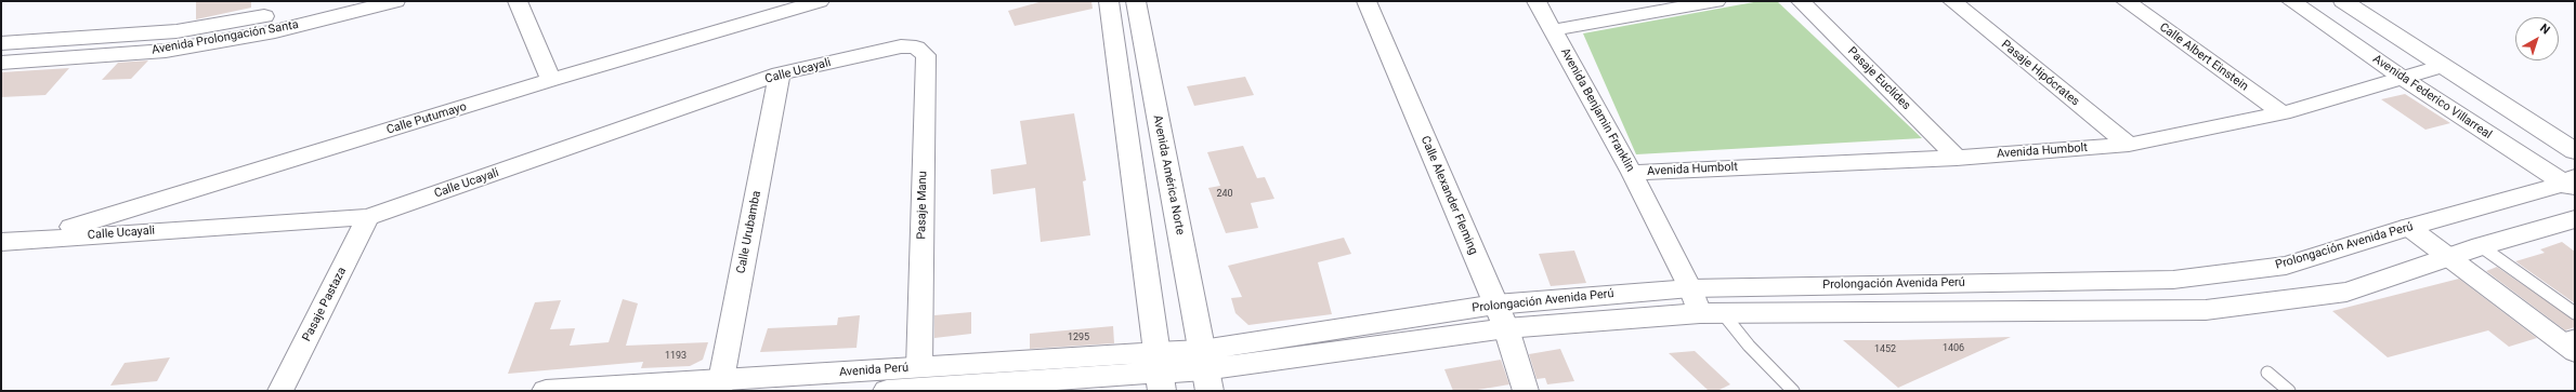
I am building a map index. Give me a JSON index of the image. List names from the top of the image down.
{
  "streets": {
    "street": [
      "Avenida Prolongación Santa",
      "Calle Albert Einstein",
      "Calle Ucayali",
      "Pasaje Hipócrates",
      "Pasaje Euclides",
      "Avenida Federico Villarreal",
      "Avenida Benjamin Franklin",
      "Calle Putumayo",
      "Avenida Humbolt",
      "Avenida América Norte",
      "Calle Alexander Fleming",
      "Pasaje Manu",
      "Calle Urubamba",
      "Prolongación Avenida Perú",
      "Pasaje Pastaza",
      "Avenida Perú"
    ]
  },
  "crossings": [
    ["Calle Albert Einstein", "Avenida Humbolt"],
    ["Calle Ucayali", "Calle Putumayo"],
    ["Calle Ucayali", "Pasaje Manu"],
    ["Calle Ucayali", "Calle Urubamba"],
    ["Calle Ucayali", "Pasaje Pastaza"],
    ["Pasaje Hipócrates", "Avenida Humbolt"],
    ["Pasaje Euclides", "Avenida Humbolt"],
    ["Avenida Federico Villarreal", "Avenida Humbolt"],
    ["Avenida Federico Villarreal", "Prolongación Avenida Perú"],
    ["Avenida Benjamin Franklin", "Avenida Humbolt"],
    ["Avenida Benjamin Franklin", "Prolongación Avenida Perú"],
    ["Avenida América Norte", "Prolongación Avenida Perú"],
    ["Avenida América Norte", "Avenida Perú"],
    ["Calle Alexander Fleming", "Prolongación Avenida Perú"],
    ["Pasaje Manu", "Avenida Perú"],
    ["Calle Urubamba", "Avenida Perú"],
    ["Prolongación Avenida Perú", "Avenida Perú"]
  ],
  "house_numbers": [
    "240",
    "1295",
    "1406",
    "1452",
    "1193"
  ],
  "north": "top right"
}
